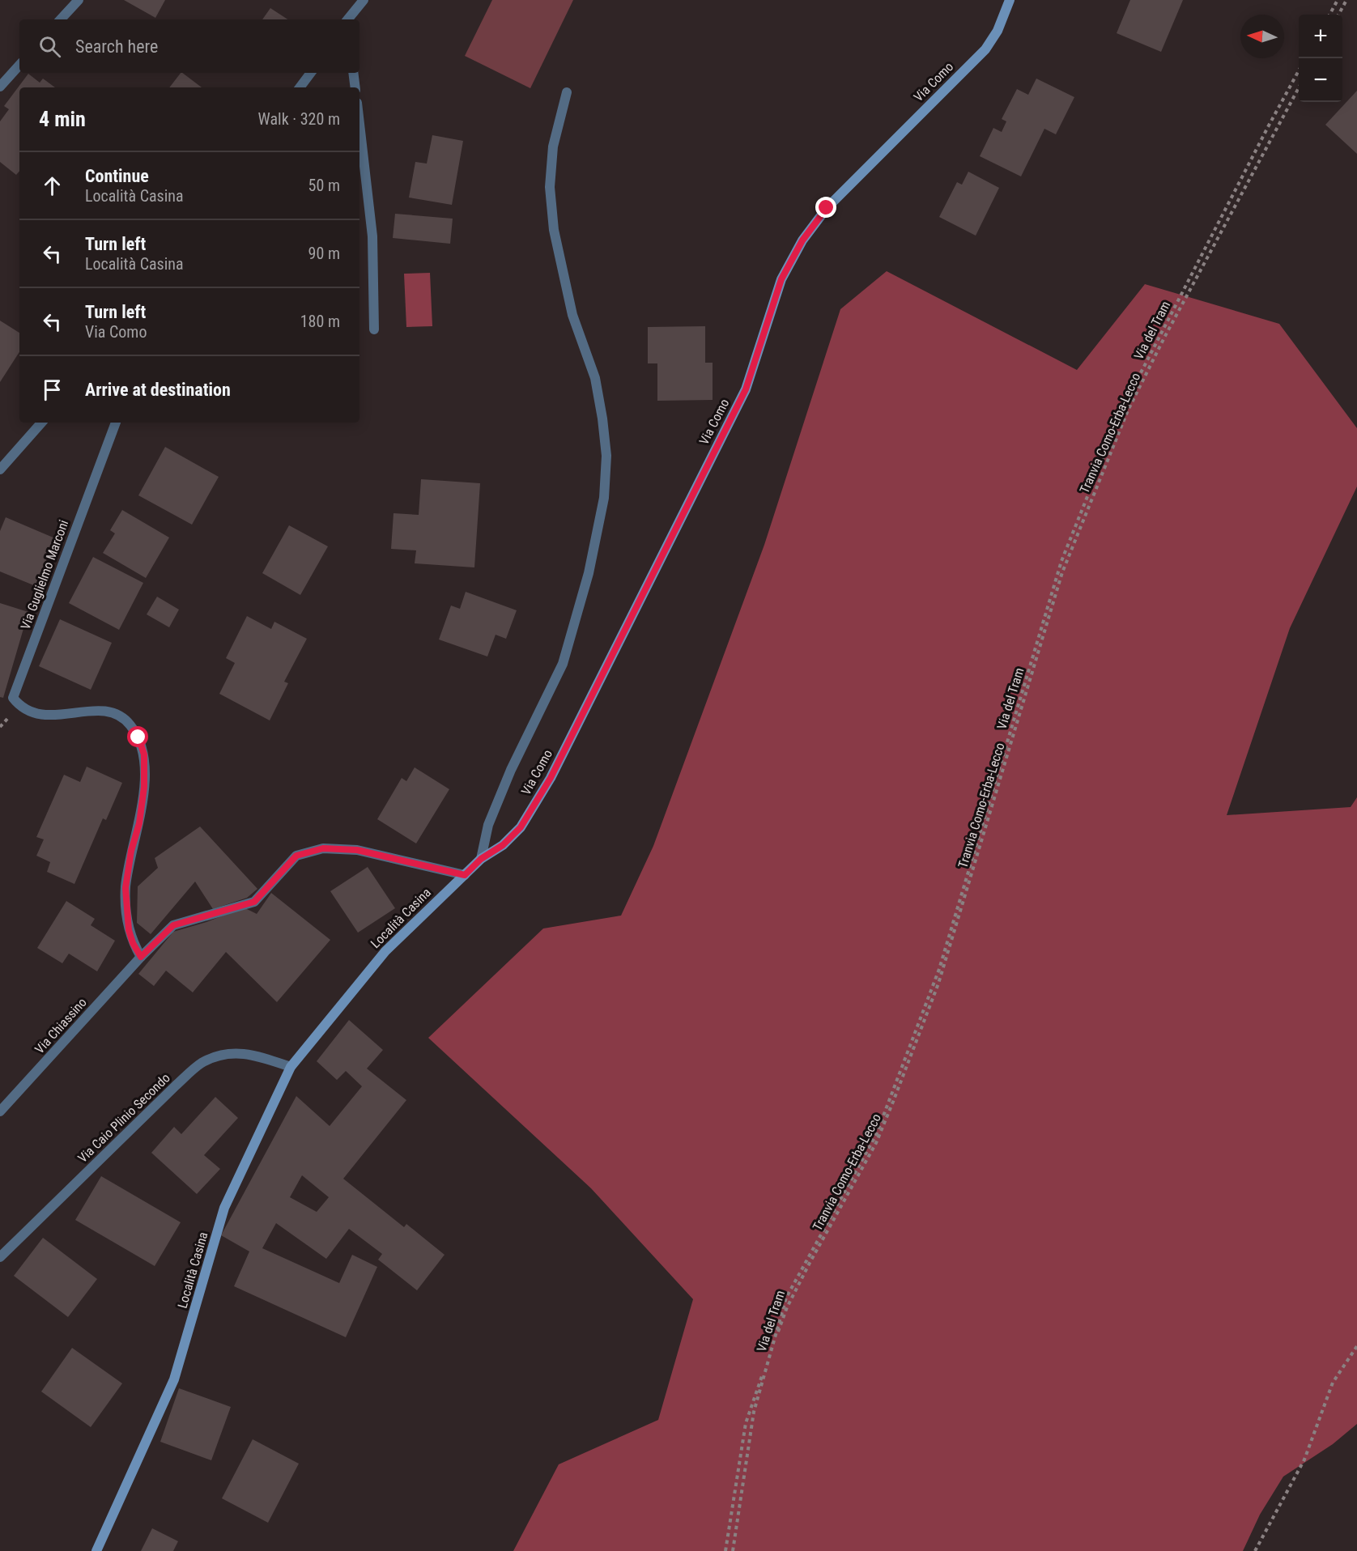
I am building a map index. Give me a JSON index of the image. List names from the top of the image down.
{
  "streets": {
    "street": [
      "Via Como",
      "Via Guglielmo Marconi",
      "Località Casina",
      "Via Chiassino",
      "Via Caio Plinio Secondo"
    ],
    "path": ["Via del Tram", "Tranvia Como-Erba-Lecco"]
  },
  "crossings": [
    ["Via Como", "Località Casina"],
    ["Via Guglielmo Marconi", "Località Casina"],
    ["Via Guglielmo Marconi", "Via Chiassino"],
    ["Località Casina", "Via Chiassino"],
    ["Località Casina", "Via Caio Plinio Secondo"]
  ],
  "north": "left",
  "page": {
    "map_buttons": ["+", "−"],
    "search": "Search here",
    "heading": ["4 min", "Walk · 320 m"],
    "list": [
      ["Continue", "Località Casina", "50 m"],
      ["Turn left", "Località Casina", "90 m"],
      ["Turn left", "Via Como", "180 m"],
      "Arrive at destination"
    ]
  }
}
